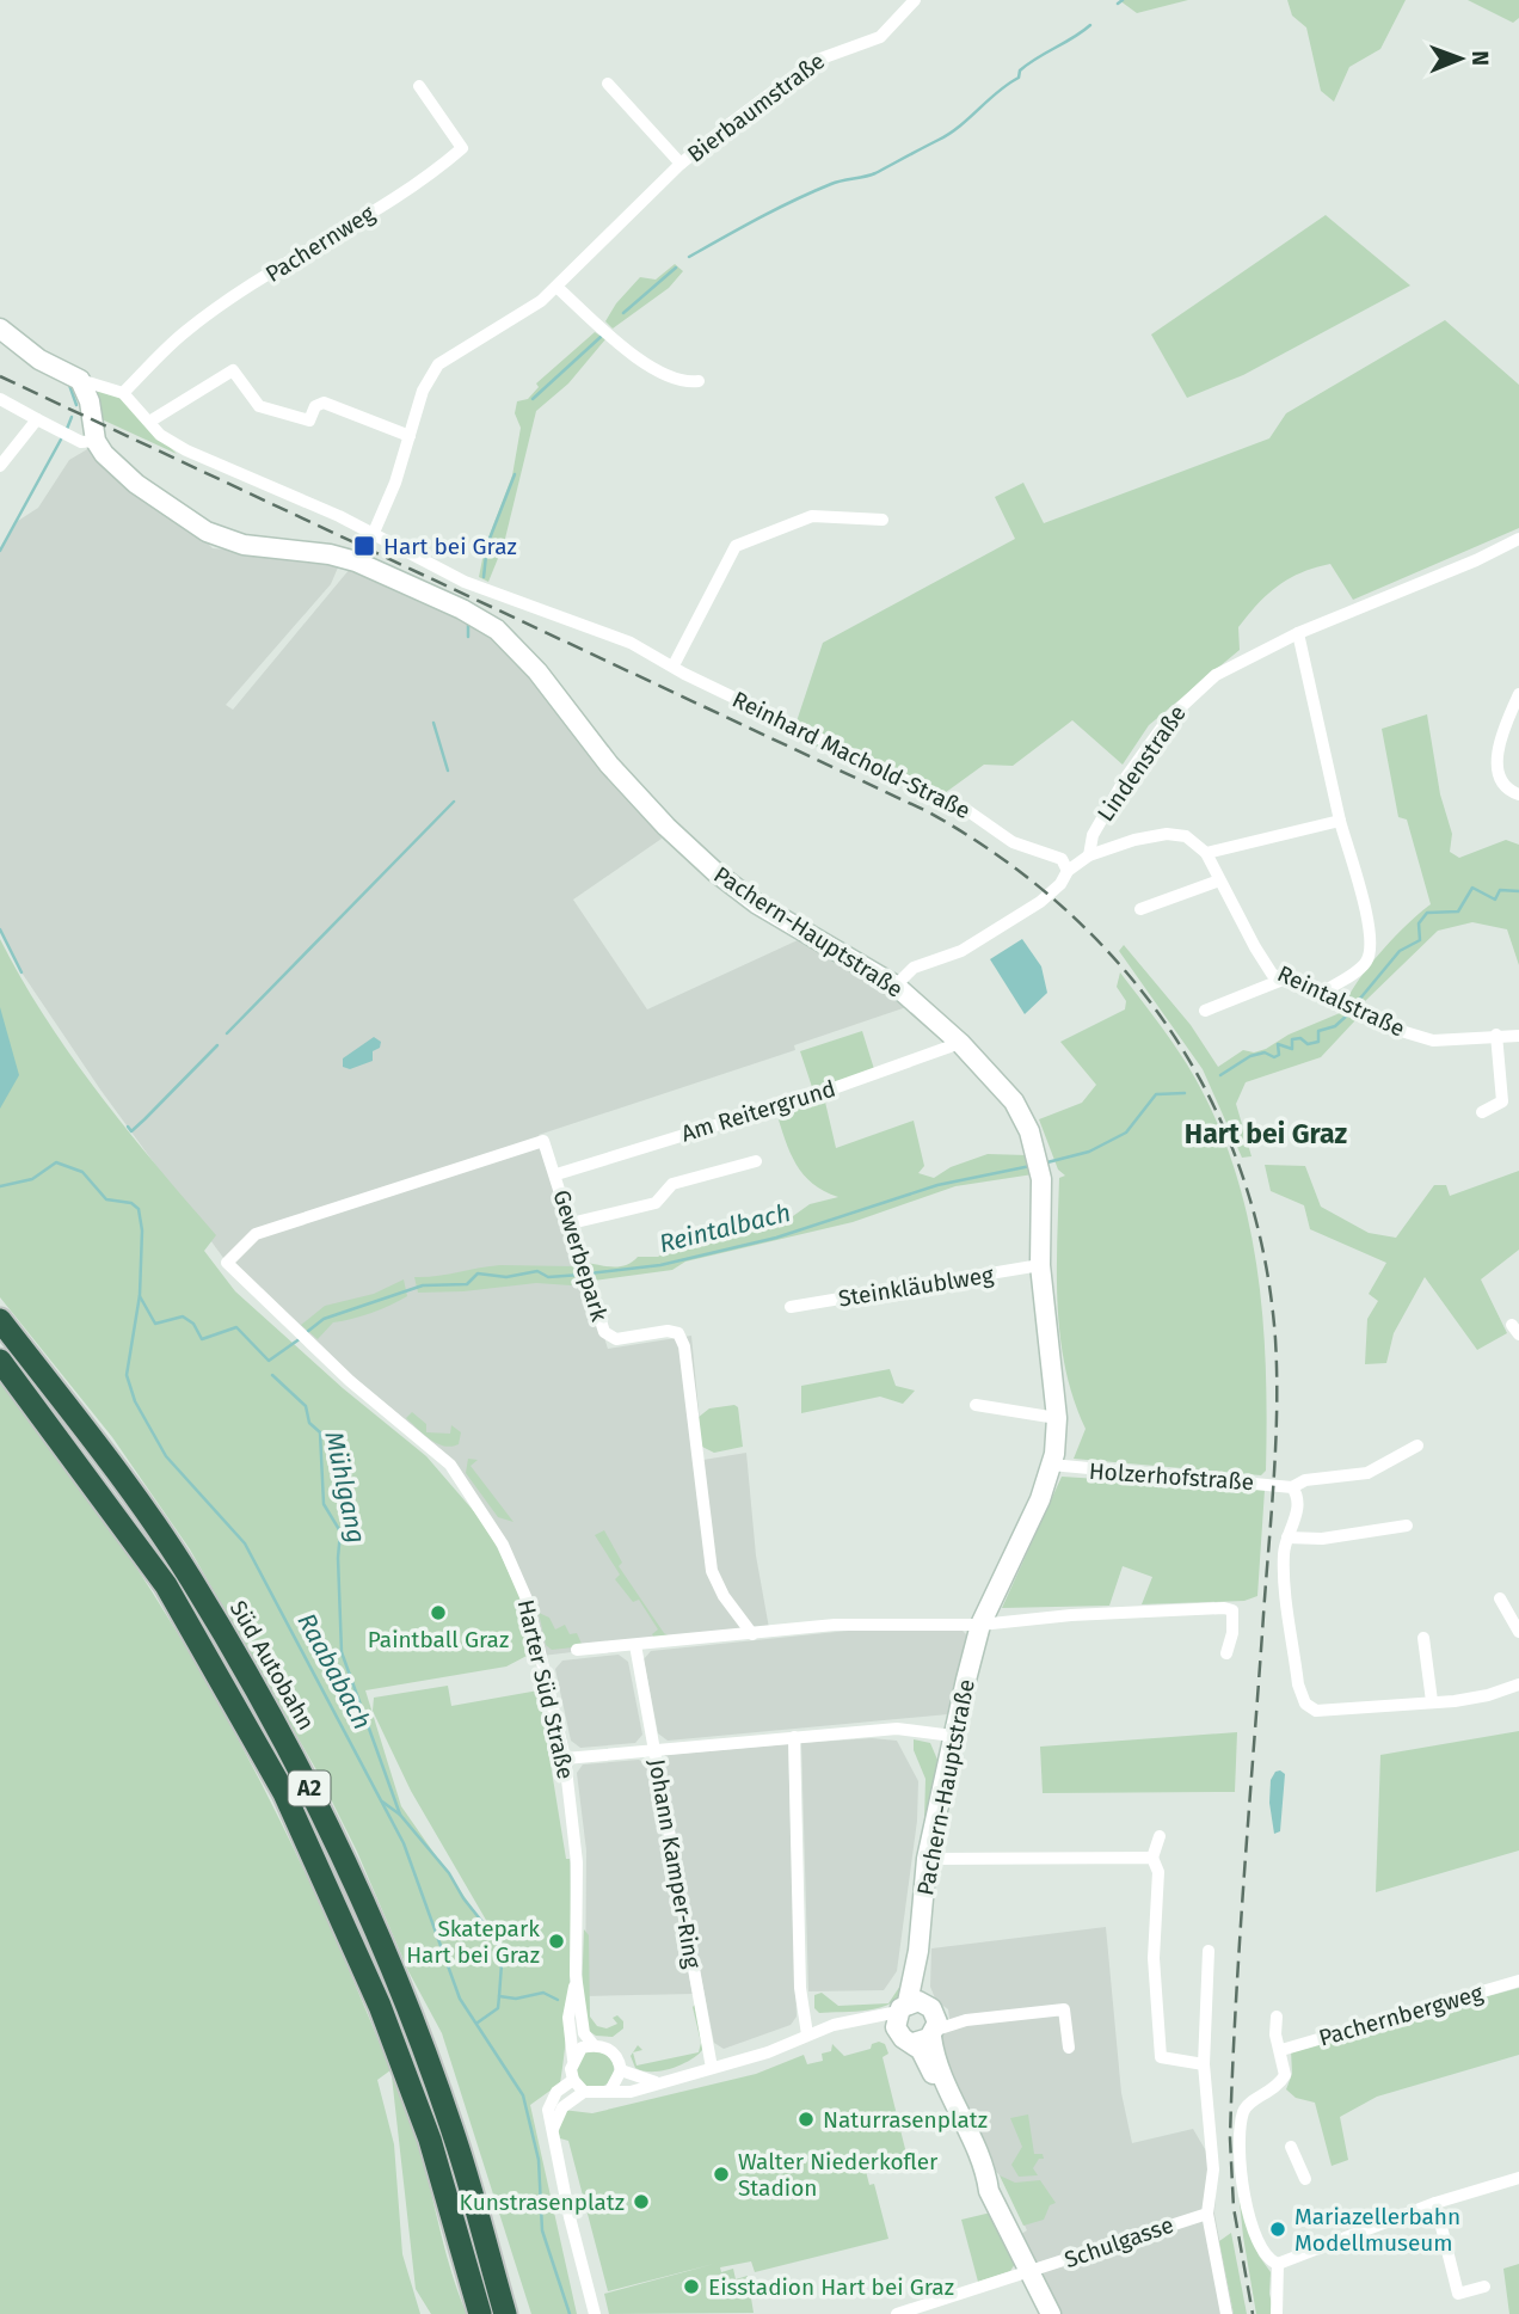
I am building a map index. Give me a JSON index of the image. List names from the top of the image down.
{
  "streets": {
    "highway": ["Süd Autobahn", "A2"],
    "main road": ["Pachern-Hauptstraße"],
    "street": [
      "Bierbaumstraße",
      "Pachernweg",
      "Reinhard Machold-Straße",
      "Lindenstraße",
      "Reintalstraße",
      "Am Reitergrund",
      "Gewerbepark",
      "Steinkläublweg",
      "Holzerhofstraße",
      "Harter Süd Straße",
      "Johann Kamper-Ring",
      "Pachernbergweg",
      "Schulgasse"
    ]
  },
  "crossings": [
    ["Bierbaumstraße", "Reinhard Machold-Straße"],
    ["Pachernweg", "Reinhard Machold-Straße"],
    ["Pachern-Hauptstraße", "Am Reitergrund"],
    ["Pachern-Hauptstraße", "Steinkläublweg"],
    ["Pachern-Hauptstraße", "Holzerhofstraße"],
    ["Pachern-Hauptstraße", "Johann Kamper-Ring"],
    ["Am Reitergrund", "Gewerbepark"],
    ["Gewerbepark", "Harter Süd Straße"]
  ],
  "districts": ["Hart bei Graz"],
  "water": ["Reintalbach", "Mühlgang", "Raababach"],
  "places": {
    "transit": ["Hart bei Graz"],
    "other": [
      "Paintball Graz",
      "Skatepark Hart bei Graz",
      "Naturrasenplatz",
      "Walter Niederkofler Stadion",
      "Kunstrasenplatz",
      "Mariazellerbahn Modellmuseum",
      "Eisstadion Hart bei Graz"
    ]
  },
  "north": "right"
}
